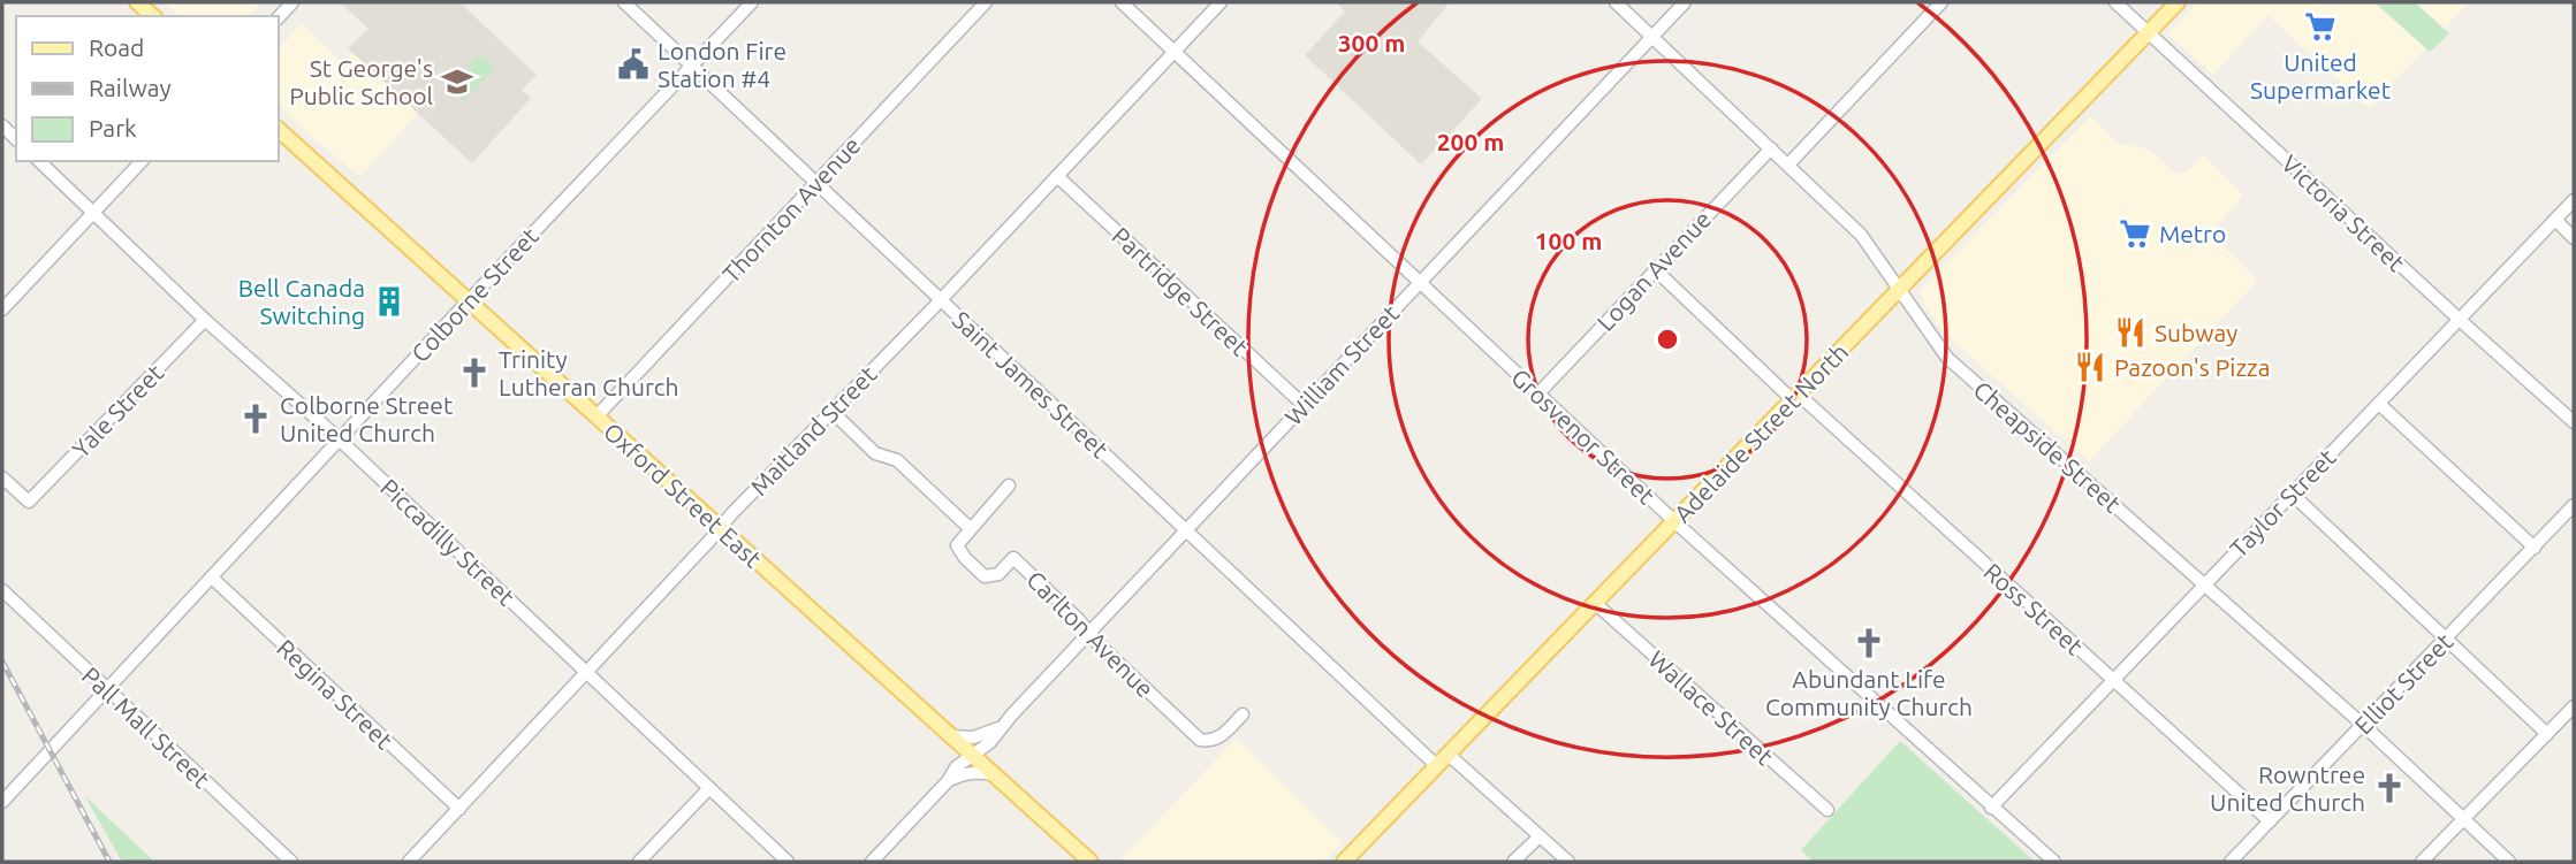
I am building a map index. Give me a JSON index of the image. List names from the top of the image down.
{
  "streets": {
    "main road": ["Adelaide Street North", "Oxford Street East"],
    "street": [
      "Thornton Avenue",
      "Victoria Street",
      "Logan Avenue",
      "Partridge Street",
      "Colborne Street",
      "William Street",
      "Saint James Street",
      "Yale Street",
      "Maitland Street",
      "Grosvenor Street",
      "Cheapside Street",
      "Taylor Street",
      "Piccadilly Street",
      "Ross Street",
      "Carlton Avenue",
      "Elliot Street",
      "Regina Street",
      "Wallace Street",
      "Pall Mall Street"
    ]
  },
  "crossings": [
    ["Thornton Avenue", "Saint James Street"],
    ["Thornton Avenue", "Oxford Street East"],
    ["Victoria Street", "Adelaide Street North"],
    ["Victoria Street", "Taylor Street"],
    ["Logan Avenue", "Grosvenor Street"],
    ["Logan Avenue", "Cheapside Street"],
    ["Logan Avenue", "Ross Street"],
    ["Partridge Street", "William Street"],
    ["Partridge Street", "Maitland Street"],
    ["Colborne Street", "Saint James Street"],
    ["Colborne Street", "Oxford Street East"],
    ["Colborne Street", "Piccadilly Street"],
    ["Colborne Street", "Regina Street"],
    ["Colborne Street", "Pall Mall Street"],
    ["William Street", "Saint James Street"],
    ["William Street", "Grosvenor Street"],
    ["William Street", "Cheapside Street"],
    ["William Street", "Oxford Street East"],
    ["William Street", "Carlton Avenue"],
    ["Saint James Street", "Maitland Street"],
    ["Saint James Street", "Adelaide Street North"],
    ["Yale Street", "Piccadilly Street"],
    ["Maitland Street", "Grosvenor Street"],
    ["Maitland Street", "Oxford Street East"],
    ["Maitland Street", "Piccadilly Street"],
    ["Maitland Street", "Regina Street"],
    ["Adelaide Street North", "Grosvenor Street"],
    ["Adelaide Street North", "Cheapside Street"],
    ["Adelaide Street North", "Ross Street"],
    ["Adelaide Street North", "Wallace Street"],
    ["Grosvenor Street", "Taylor Street"],
    ["Cheapside Street", "Taylor Street"],
    ["Cheapside Street", "Elliot Street"],
    ["Taylor Street", "Ross Street"],
    ["Ross Street", "Elliot Street"]
  ],
  "places": {
    "supermarket": ["United Supermarket", "Metro"],
    "public building": ["London Fire Station #4"],
    "school or university": ["St George's Public School"],
    "building": ["Bell Canada Switching"],
    "restaurant": ["Subway", "Pazoon's Pizza"],
    "church": [
      "Trinity Lutheran Church",
      "Colborne Street United Church",
      "Abundant Life Community Church",
      "Rowntree United Church"
    ]
  },
  "legend": ["Road", "Railway", "Park"],
  "rings": ["300 m", "200 m", "100 m"]
}
